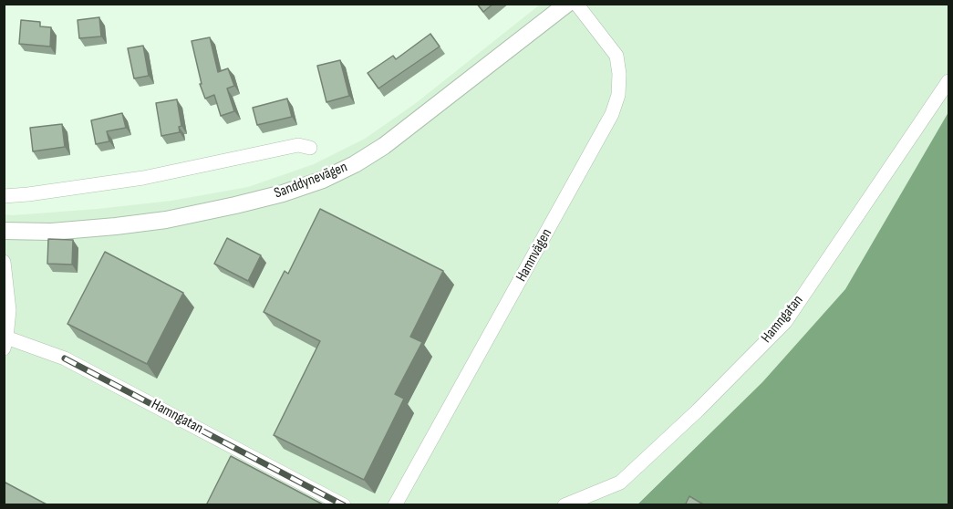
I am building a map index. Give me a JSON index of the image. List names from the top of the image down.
{
  "streets": {
    "street": ["Sanddynevägen", "Hamnvägen", "Hamngatan"]
  }
}
